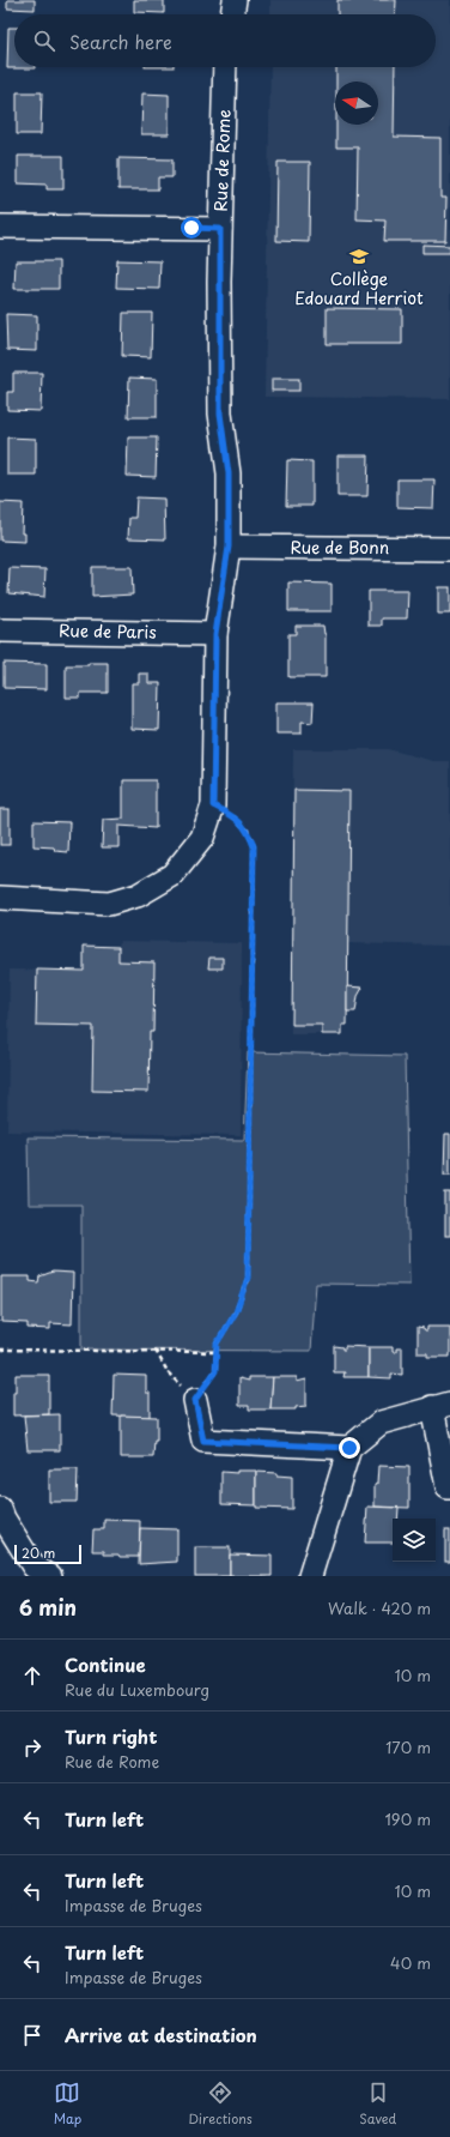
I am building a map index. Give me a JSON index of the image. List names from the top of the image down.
{
  "streets": {
    "street": ["Rue de Rome", "Rue de Bonn", "Rue de Paris"]
  },
  "crossings": [
    ["Rue de Rome", "Rue de Bonn"],
    ["Rue de Rome", "Rue de Paris"]
  ],
  "places": {
    "school or university": ["Collège Edouard Herriot"]
  },
  "scale_bar": "20 m",
  "north": "left",
  "page": {
    "search": "Search here",
    "scale": "20 m",
    "heading": ["6 min", "Walk · 420 m"],
    "list": [
      ["Continue", "Rue du Luxembourg", "10 m"],
      ["Turn right", "Rue de Rome", "170 m"],
      ["Turn left", "190 m"],
      ["Turn left", "Impasse de Bruges", "10 m"],
      ["Turn left", "Impasse de Bruges", "40 m"],
      "Arrive at destination"
    ],
    "nav": ["Map", "Directions", "Saved"]
  }
}
